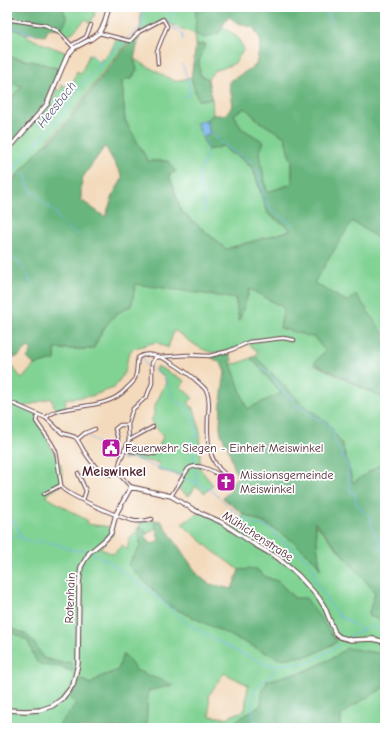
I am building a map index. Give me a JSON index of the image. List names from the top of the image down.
{
  "streets": {
    "street": ["Mühlchenstraße", "Rotenhain"]
  },
  "crossings": [
    ["Mühlchenstraße", "Rotenhain"]
  ],
  "districts": ["Meiswinkel"],
  "water": ["Heesbach"],
  "places": {
    "public building": ["Feuerwehr Siegen - Einheit Meiswinkel"],
    "church": ["Missionsgemeinde Meiswinkel"]
  }
}
